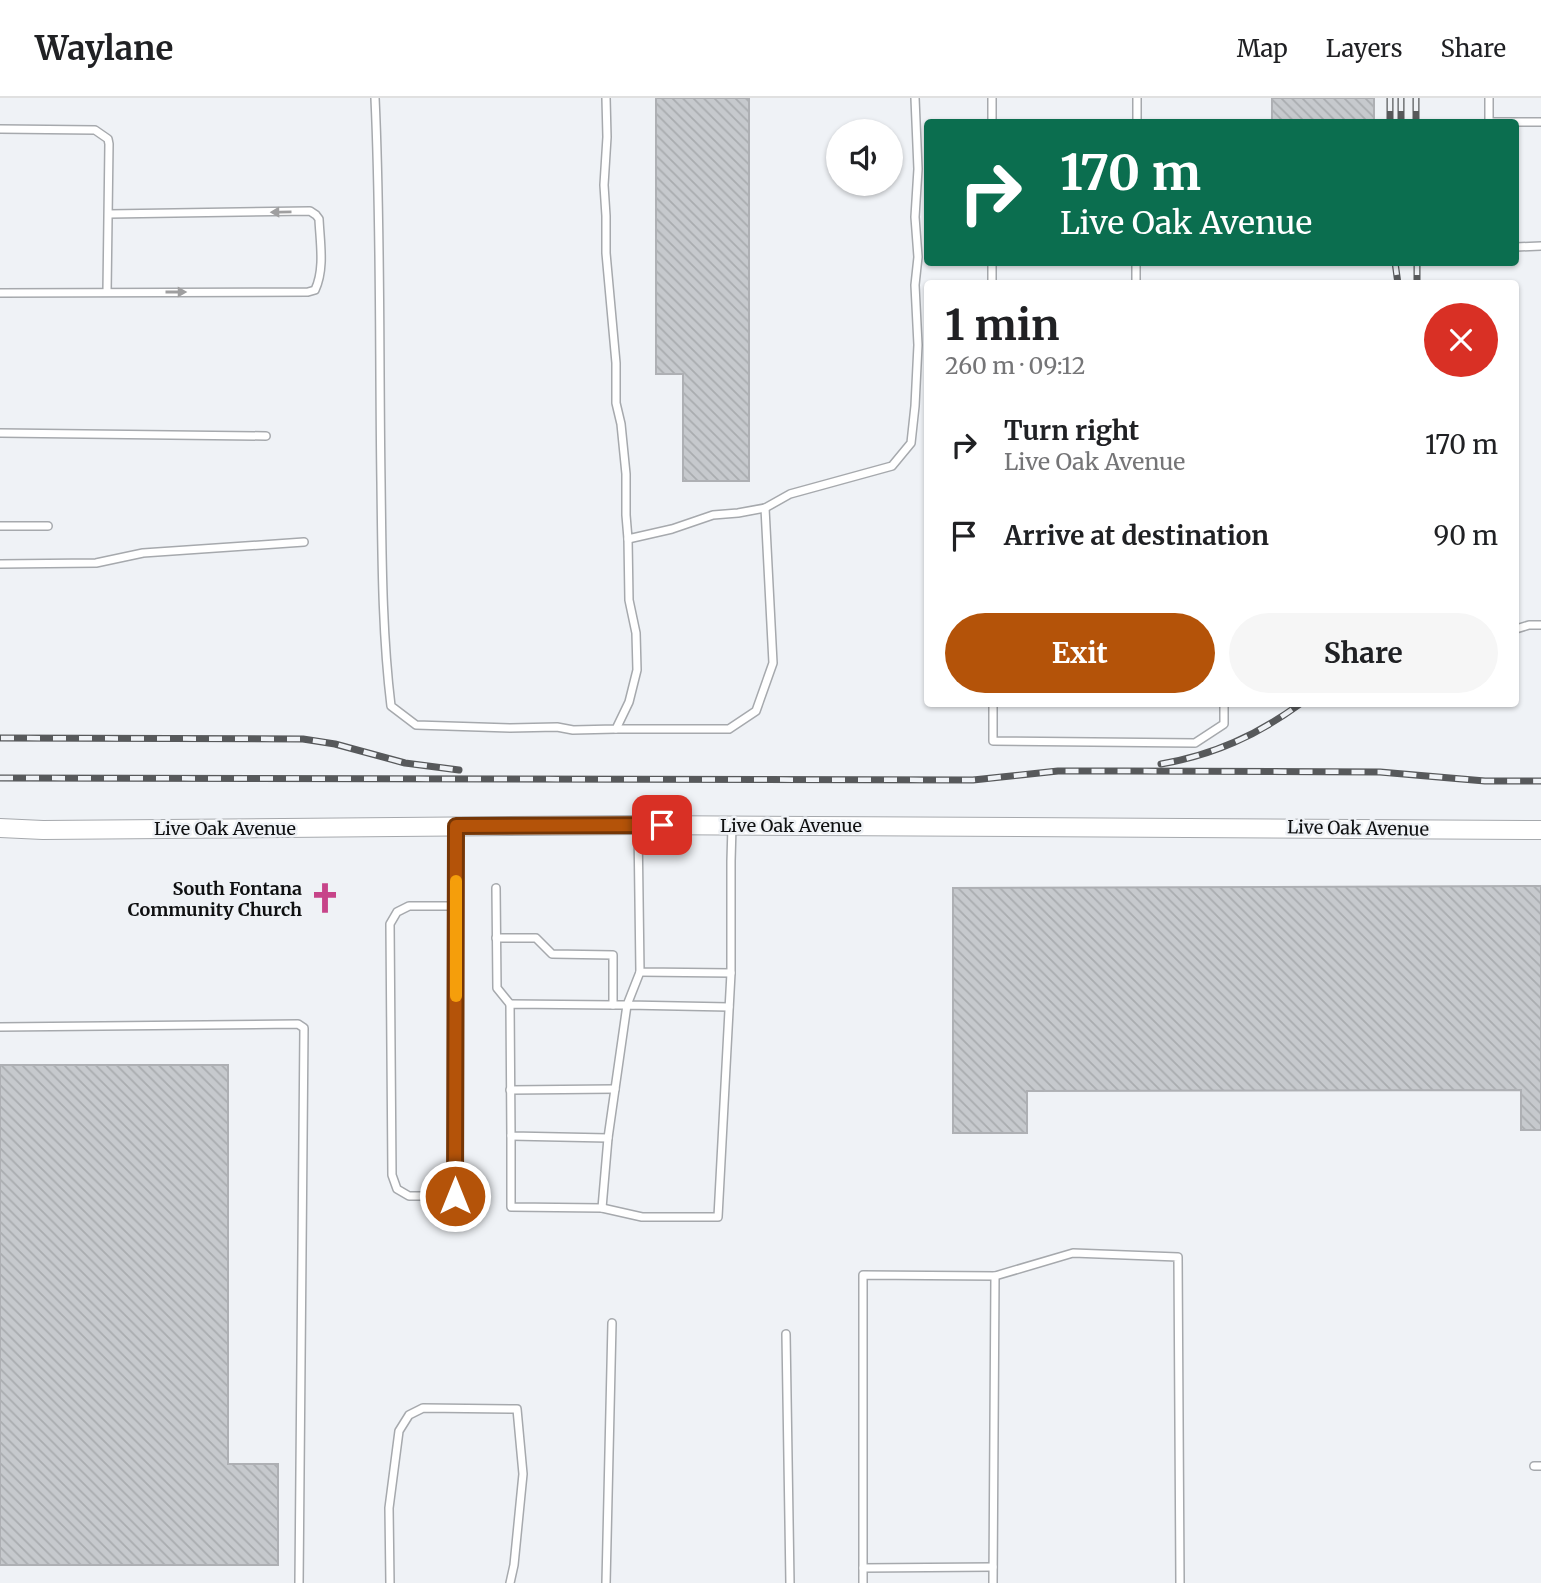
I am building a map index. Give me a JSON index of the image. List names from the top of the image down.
{
  "streets": {
    "street": ["Live Oak Avenue"]
  },
  "places": {
    "church": ["South Fontana Community Church"]
  },
  "page": {
    "header": "Waylane",
    "nav": ["Map", "Layers", "Share"],
    "turn": ["170 m", "Live Oak Avenue"],
    "heading": ["1 min", "260 m · 09:12"],
    "list": [
      {
        "name": "Turn right",
        "note": "Live Oak Avenue",
        "value": "170 m"
      },
      {
        "name": "Arrive at destination",
        "value": "90 m"
      }
    ],
    "buttons": ["Exit", "Share"]
  }
}
